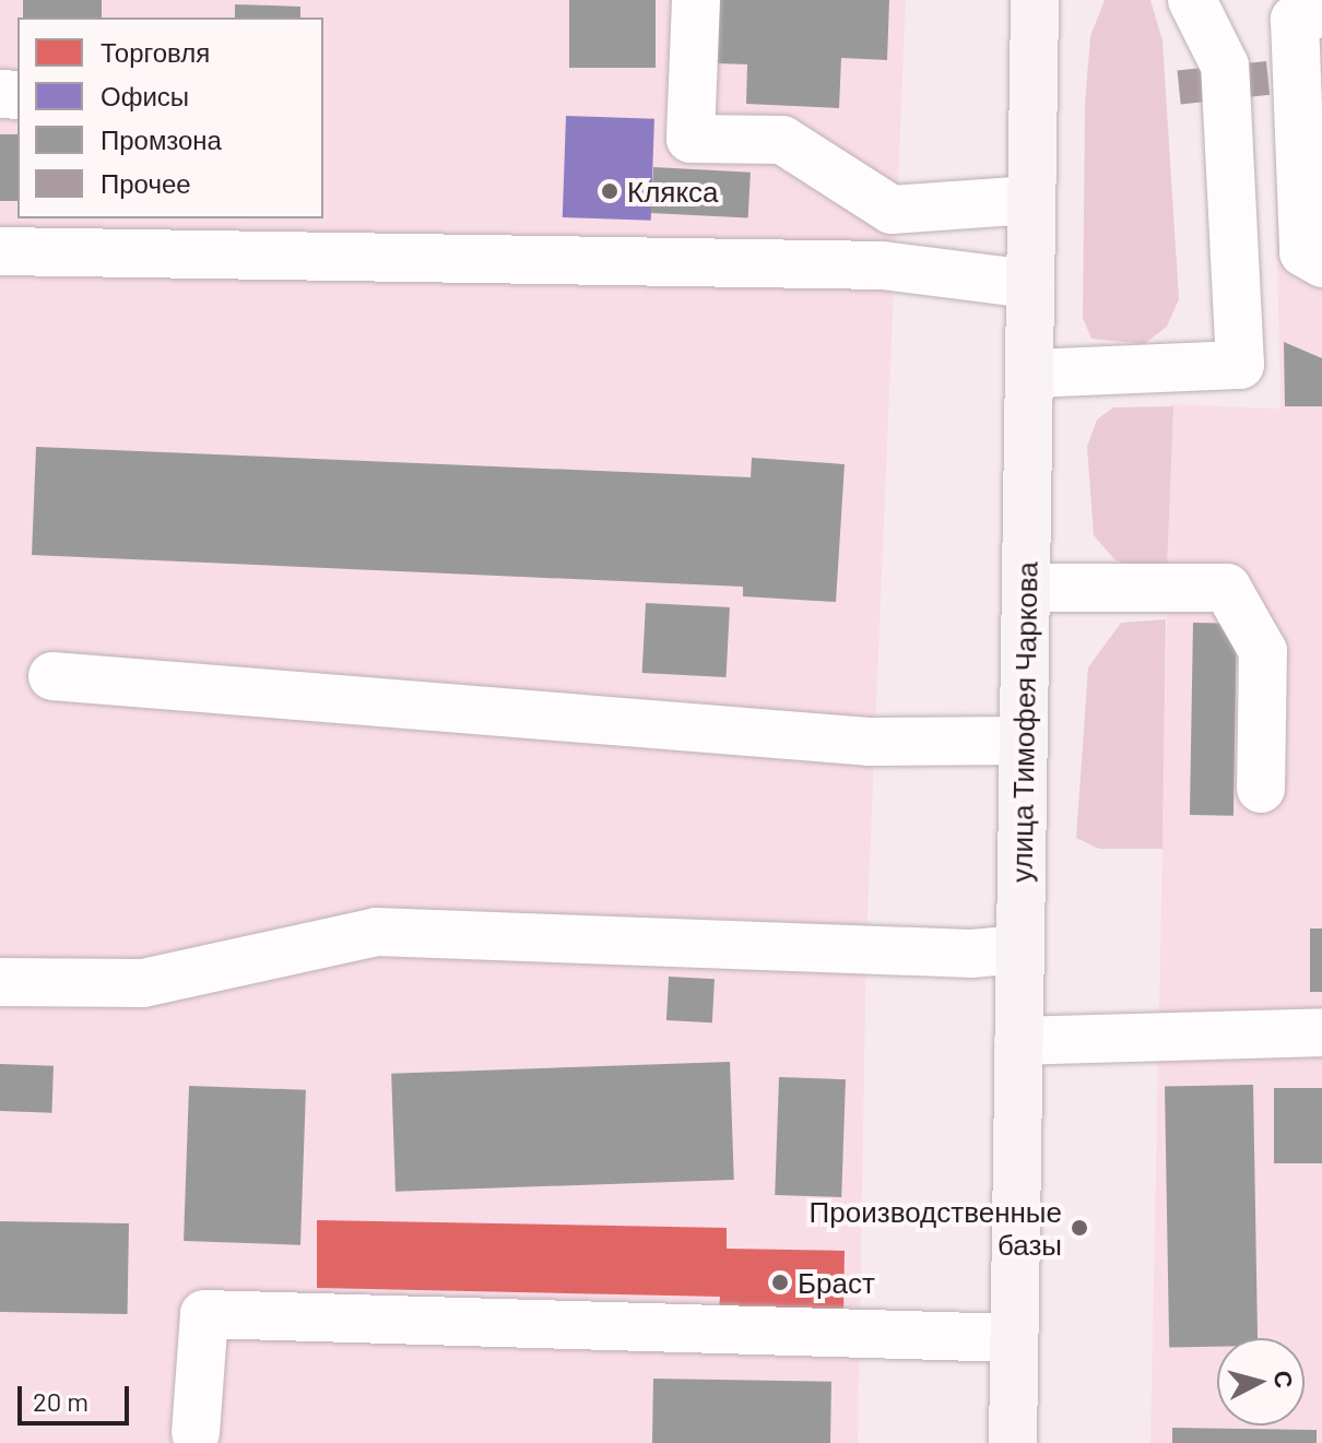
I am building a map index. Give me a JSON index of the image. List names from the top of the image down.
{
  "streets": {
    "main road": ["улица Тимофея Чаркова"]
  },
  "places": ["Клякса", "Производственные базы", "Браст"],
  "legend": [
    "Торговля",
    "Офисы",
    "Промзона",
    "Прочее"
  ],
  "scale_bar": "20 m",
  "north": "right"
}
